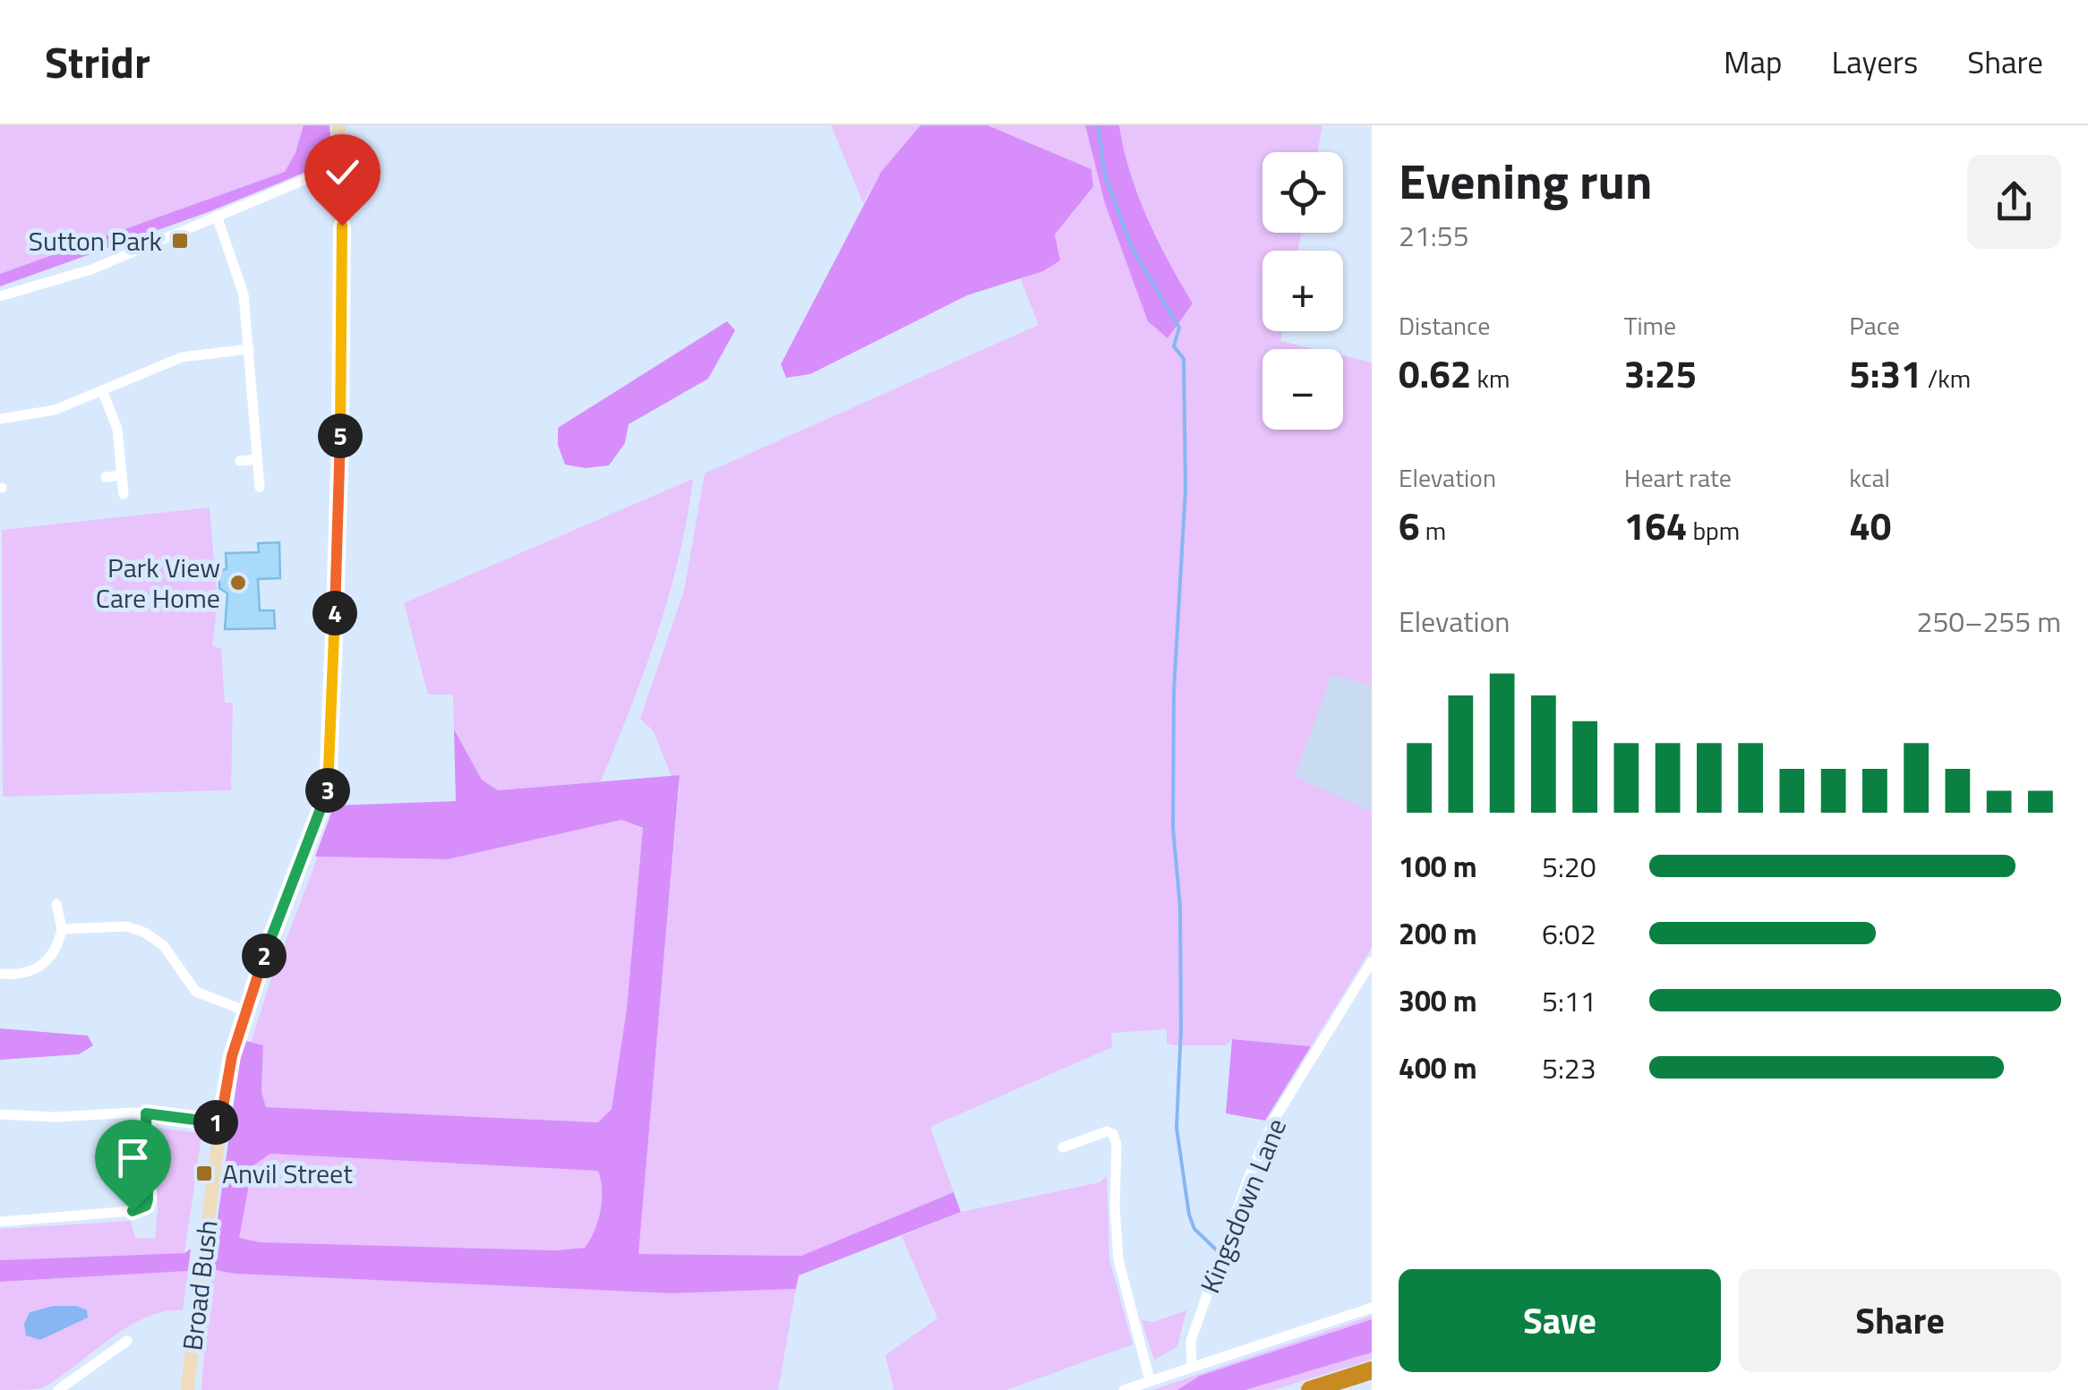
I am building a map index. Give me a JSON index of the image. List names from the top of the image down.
{
  "streets": {
    "main road": ["Broad Bush"],
    "street": ["Kingsdown Lane"]
  },
  "places": {
    "transit": ["Sutton Park", "Anvil Street"],
    "other": ["Park View Care Home"]
  },
  "page": {
    "header": "Stridr",
    "nav": ["Map", "Layers", "Share"],
    "heading": ["Evening run", "21:55"],
    "map_buttons": ["+", "−"],
    "stats": [
      ["Distance", "0.62 km"],
      ["Time", "3:25"],
      ["Pace", "5:31 /km"],
      ["Elevation", "6 m"],
      ["Heart rate", "164 bpm"],
      ["kcal", "40"]
    ],
    "pins": [
      "5",
      "4",
      "3",
      "2",
      "1"
    ],
    "chart": ["Elevation", "250–255 m"],
    "list": [
      {
        "name": "100 m",
        "note": "5:20"
      },
      {
        "name": "200 m",
        "note": "6:02"
      },
      {
        "name": "300 m",
        "note": "5:11"
      },
      {
        "name": "400 m",
        "note": "5:23"
      }
    ],
    "buttons": ["Save", "Share"]
  }
}
